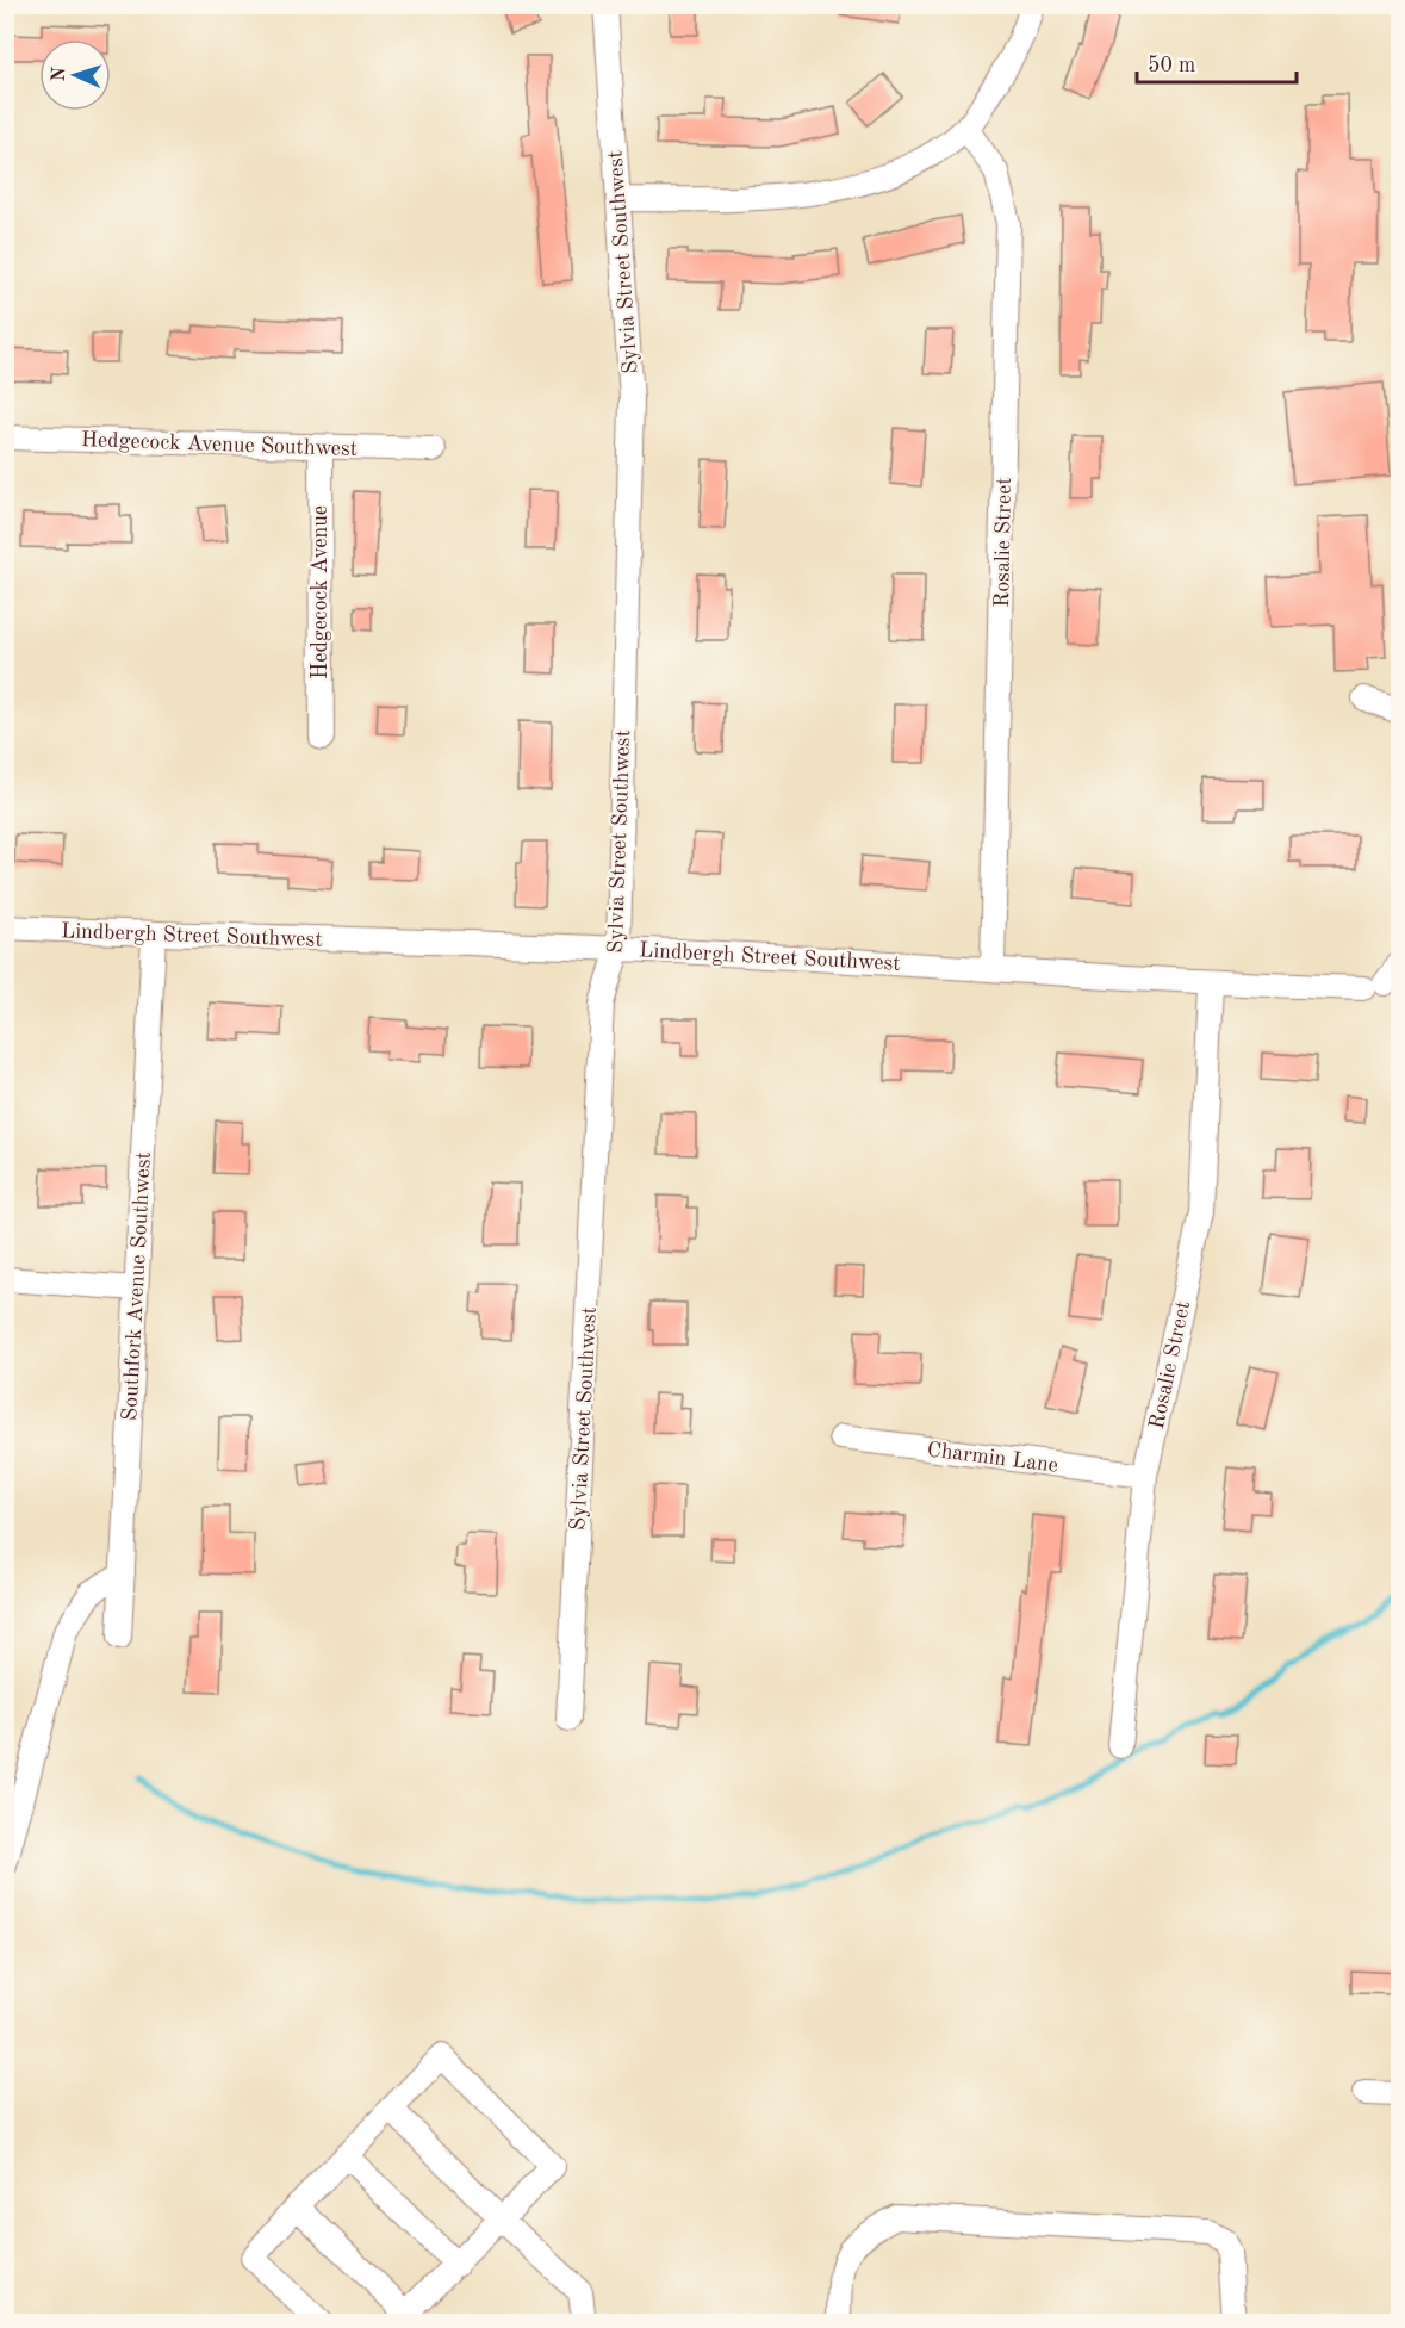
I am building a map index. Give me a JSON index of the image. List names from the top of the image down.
{
  "streets": {
    "street": [
      "Sylvia Street Southwest",
      "Hedgecock Avenue Southwest",
      "Rosalie Street",
      "Hedgecock Avenue",
      "Lindbergh Street Southwest",
      "Southfork Avenue Southwest",
      "Charmin Lane"
    ]
  },
  "crossings": [
    ["Sylvia Street Southwest", "Lindbergh Street Southwest"],
    ["Hedgecock Avenue Southwest", "Hedgecock Avenue"],
    ["Rosalie Street", "Lindbergh Street Southwest"],
    ["Rosalie Street", "Charmin Lane"],
    ["Lindbergh Street Southwest", "Southfork Avenue Southwest"]
  ],
  "scale_bar": "50 m",
  "north": "left"
}
